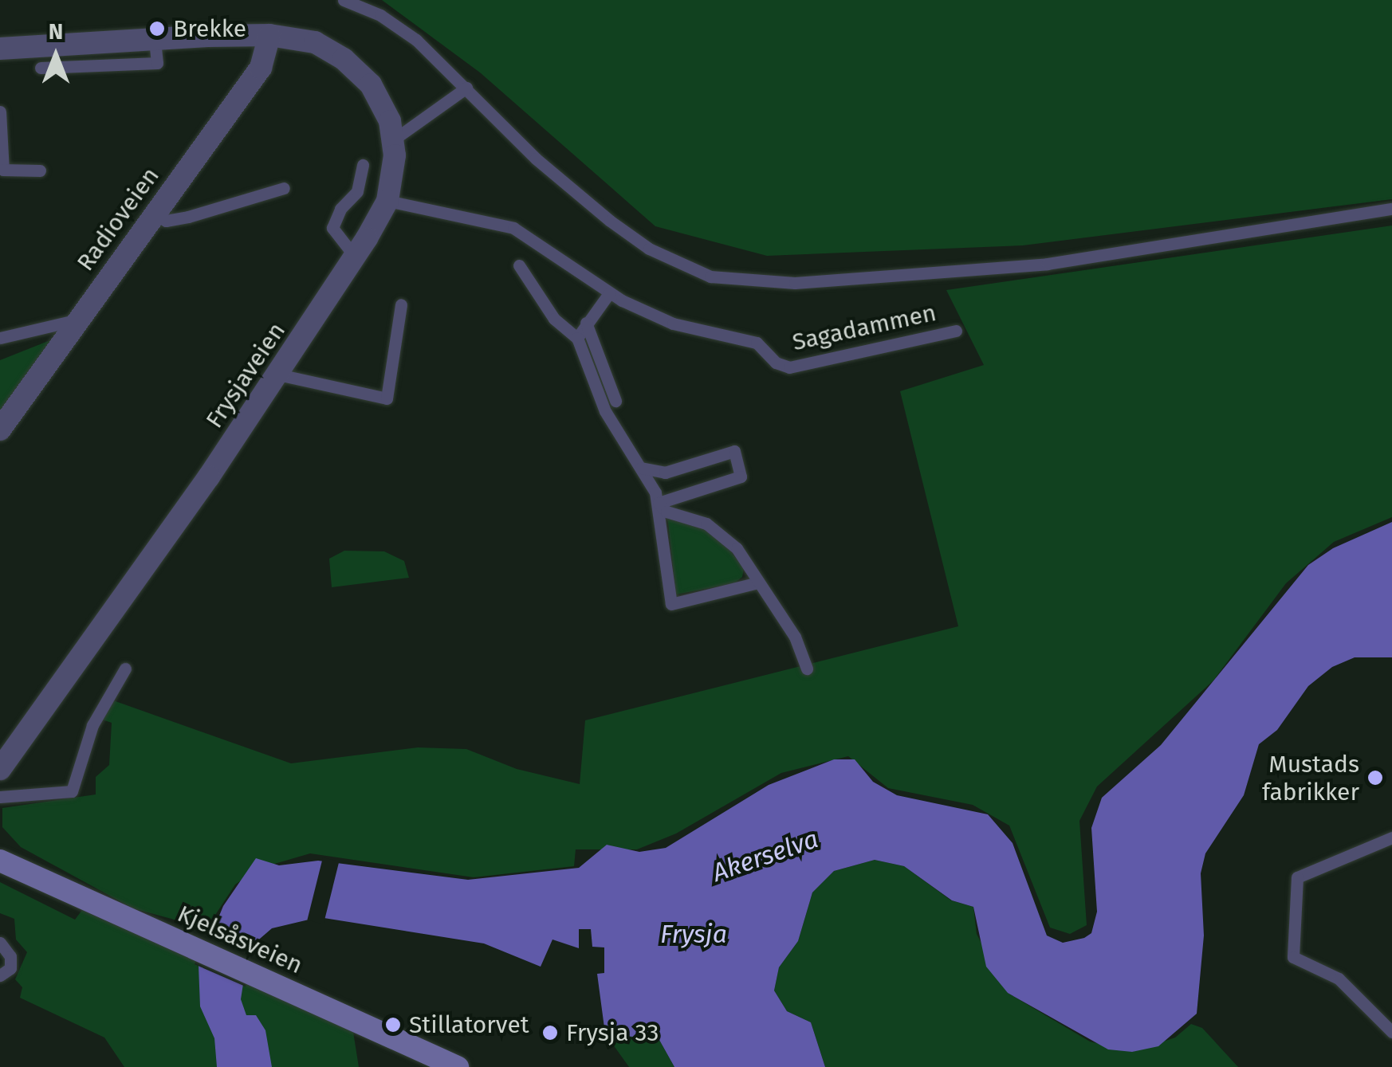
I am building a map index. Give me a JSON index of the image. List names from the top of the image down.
{
  "streets": {
    "main road": ["Kjelsåsveien"],
    "street": ["Radioveien", "Frysjaveien"],
    "lane": ["Sagadammen"]
  },
  "crossings": [
    ["Radioveien", "Frysjaveien"],
    ["Sagadammen", "Frysjaveien"]
  ],
  "water": ["Akerselva", "Frysja"],
  "places": [
    "Brekke",
    "Mustads fabrikker",
    "Stillatorvet",
    "Frysja 33"
  ],
  "north": "top"
}
